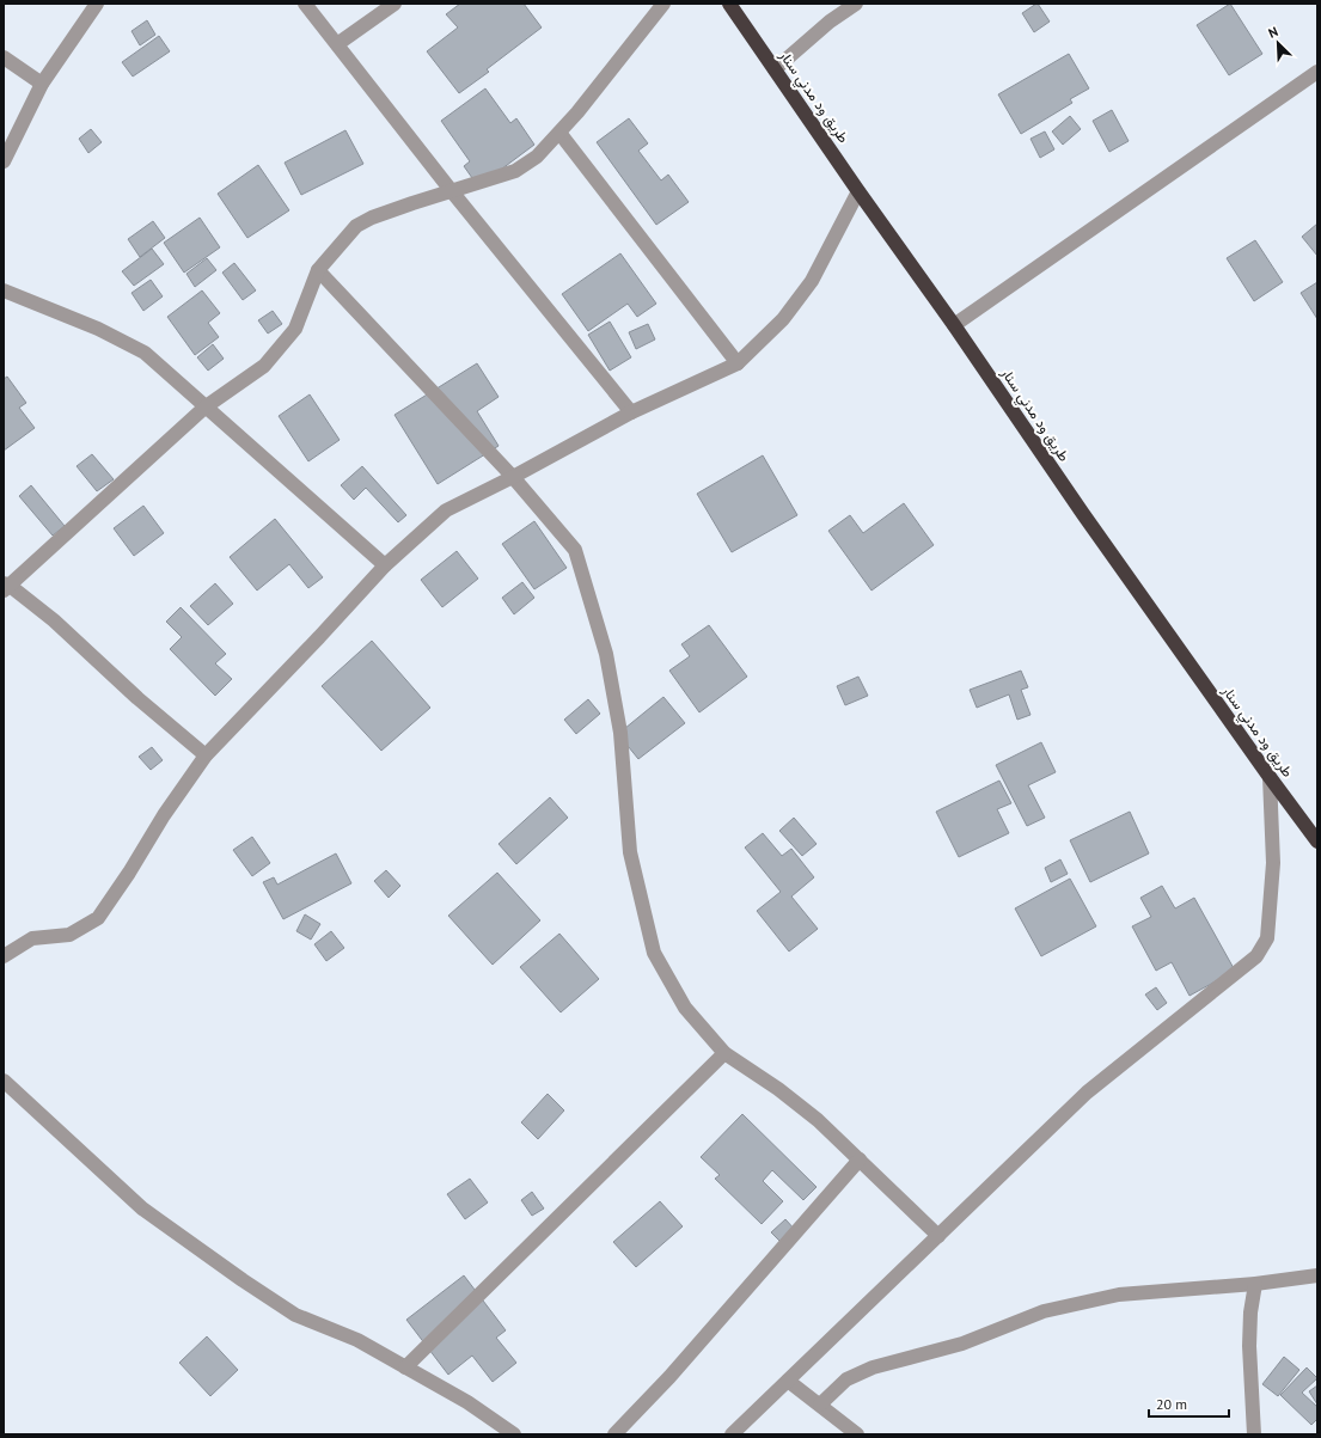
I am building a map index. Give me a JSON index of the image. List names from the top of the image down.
{
  "streets": {
    "highway": ["طريق ود مدني سنار"]
  },
  "scale_bar": "20 m",
  "north": "top left"
}
